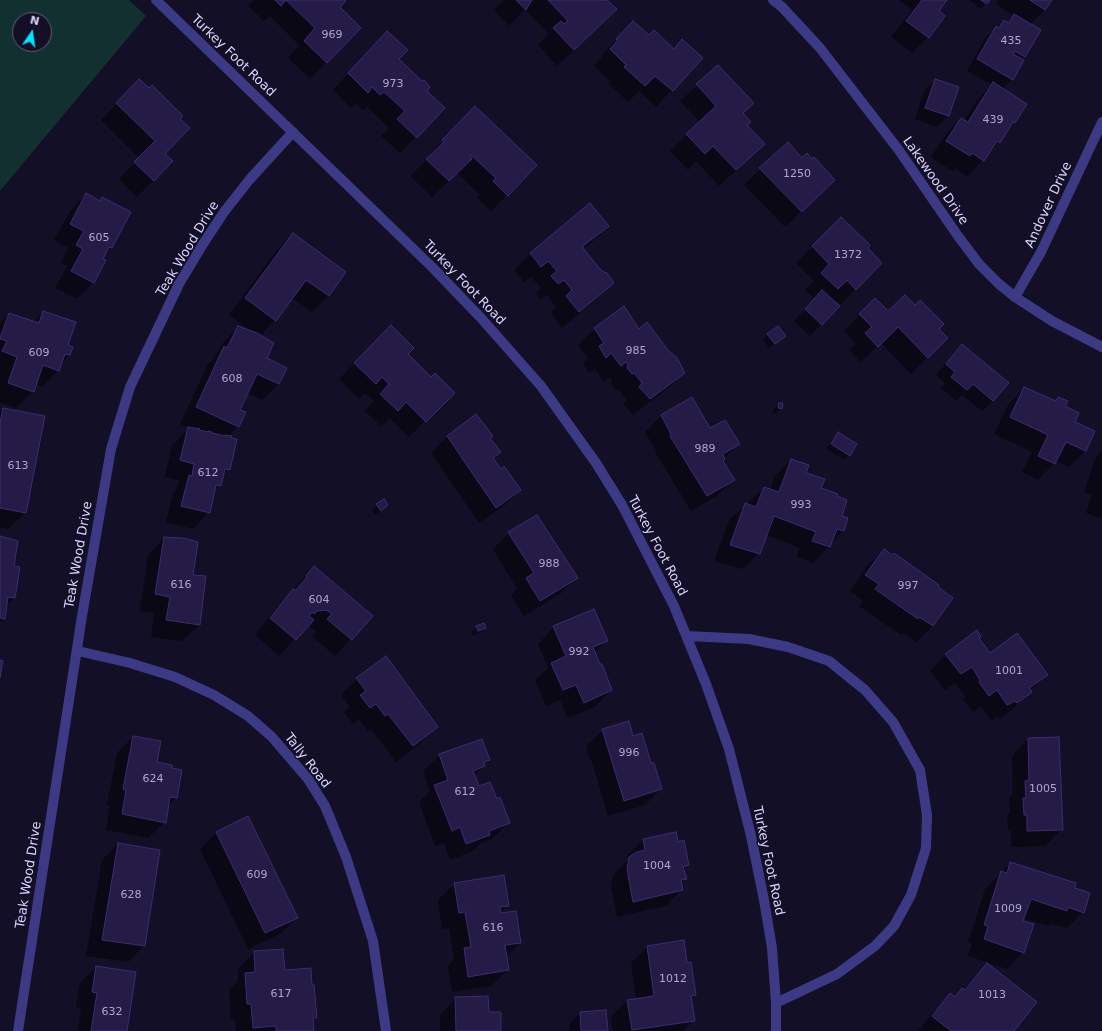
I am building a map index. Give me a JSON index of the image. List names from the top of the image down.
{
  "streets": {
    "street": [
      "Turkey Foot Road",
      "Lakewood Drive",
      "Andover Drive",
      "Teak Wood Drive",
      "Tally Road"
    ]
  },
  "crossings": [
    ["Turkey Foot Road", "Teak Wood Drive"],
    ["Lakewood Drive", "Andover Drive"],
    ["Teak Wood Drive", "Tally Road"]
  ],
  "house_numbers": [
    "969",
    "435",
    "973",
    "439",
    "1250",
    "605",
    "1372",
    "985",
    "609",
    "608",
    "989",
    "613",
    "612",
    "993",
    "988",
    "616",
    "997",
    "604",
    "992",
    "1001",
    "996",
    "624",
    "1005",
    "612",
    "1004",
    "609",
    "628",
    "1009",
    "616",
    "1012",
    "617",
    "1013",
    "632"
  ],
  "north": "top"
}
